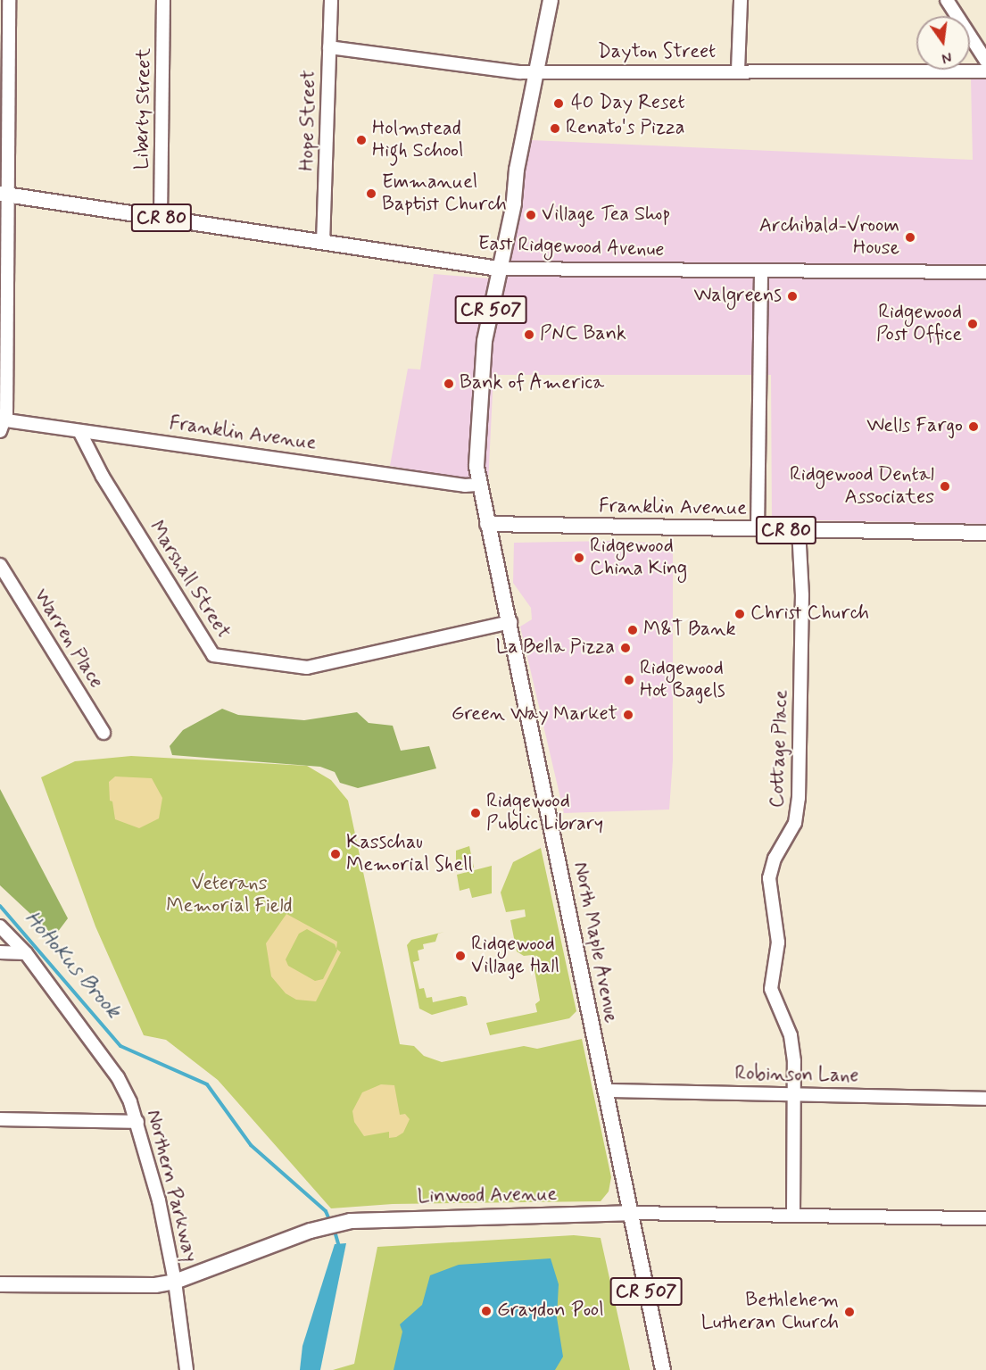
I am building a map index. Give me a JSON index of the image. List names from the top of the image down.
{
  "streets": {
    "main road": [
      "CR 80",
      "East Ridgewood Avenue",
      "CR 507",
      "Franklin Avenue",
      "North Maple Avenue",
      "Linwood Avenue"
    ],
    "street": [
      "Dayton Street",
      "Liberty Street",
      "Hope Street",
      "Marshall Street",
      "Warren Place",
      "Cottage Place",
      "Robinson Lane",
      "Northern Parkway"
    ]
  },
  "crossings": [
    ["Dayton Street", "Hope Street"],
    ["Dayton Street", "CR 507"],
    ["Liberty Street", "East Ridgewood Avenue"],
    ["Hope Street", "East Ridgewood Avenue"],
    ["East Ridgewood Avenue", "CR 507"],
    ["East Ridgewood Avenue", "North Maple Avenue"],
    ["CR 507", "North Maple Avenue"],
    ["Franklin Avenue", "Marshall Street"],
    ["Franklin Avenue", "Cottage Place"],
    ["Franklin Avenue", "North Maple Avenue"],
    ["Marshall Street", "North Maple Avenue"],
    ["Cottage Place", "Robinson Lane"],
    ["Cottage Place", "Linwood Avenue"],
    ["North Maple Avenue", "Robinson Lane"],
    ["North Maple Avenue", "Linwood Avenue"],
    ["Northern Parkway", "Linwood Avenue"]
  ],
  "water": ["HoHoKus Brook"],
  "parks": ["Veterans Memorial Field"],
  "places": [
    "40 Day Reset",
    "Renato's Pizza",
    "Holmstead High School",
    "Emmanuel Baptist Church",
    "Village Tea Shop",
    "Archibald-Vroom House",
    "Walgreens",
    "Ridgewood Post Office",
    "PNC Bank",
    "Bank of America",
    "Wells Fargo",
    "Ridgewood Dental Associates",
    "Ridgewood China King",
    "Christ Church",
    "M&T Bank",
    "La Bella Pizza",
    "Ridgewood Hot Bagels",
    "Green Way Market",
    "Ridgewood Public Library",
    "Kasschau Memorial Shell",
    "Ridgewood Village Hall",
    "Graydon Pool",
    "Bethlehem Lutheran Church"
  ],
  "north": "bottom"
}
